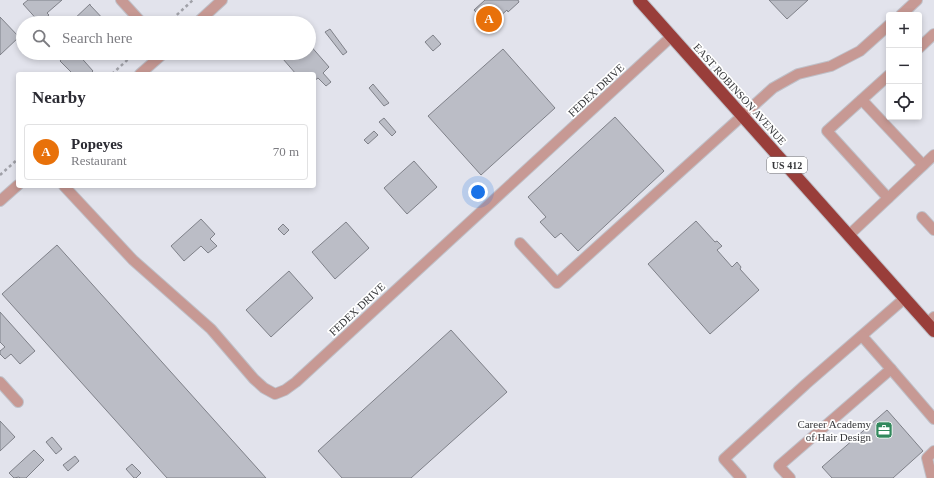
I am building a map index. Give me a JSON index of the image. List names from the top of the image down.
{
  "streets": {
    "highway": ["EAST ROBINSON AVENUE", "US 412"],
    "street": ["FEDEX DRIVE"]
  },
  "crossings": [
    ["FEDEX DRIVE", "EAST ROBINSON AVENUE"]
  ],
  "places": {
    "office": ["Career Academy of Hair Design"]
  },
  "page": {
    "pins": "A",
    "map_buttons": ["+", "−"],
    "search": "Search here",
    "heading": "Nearby",
    "list": [
      {
        "mark": "A",
        "name": "Popeyes",
        "note": "Restaurant",
        "value": "70 m"
      }
    ]
  }
}
